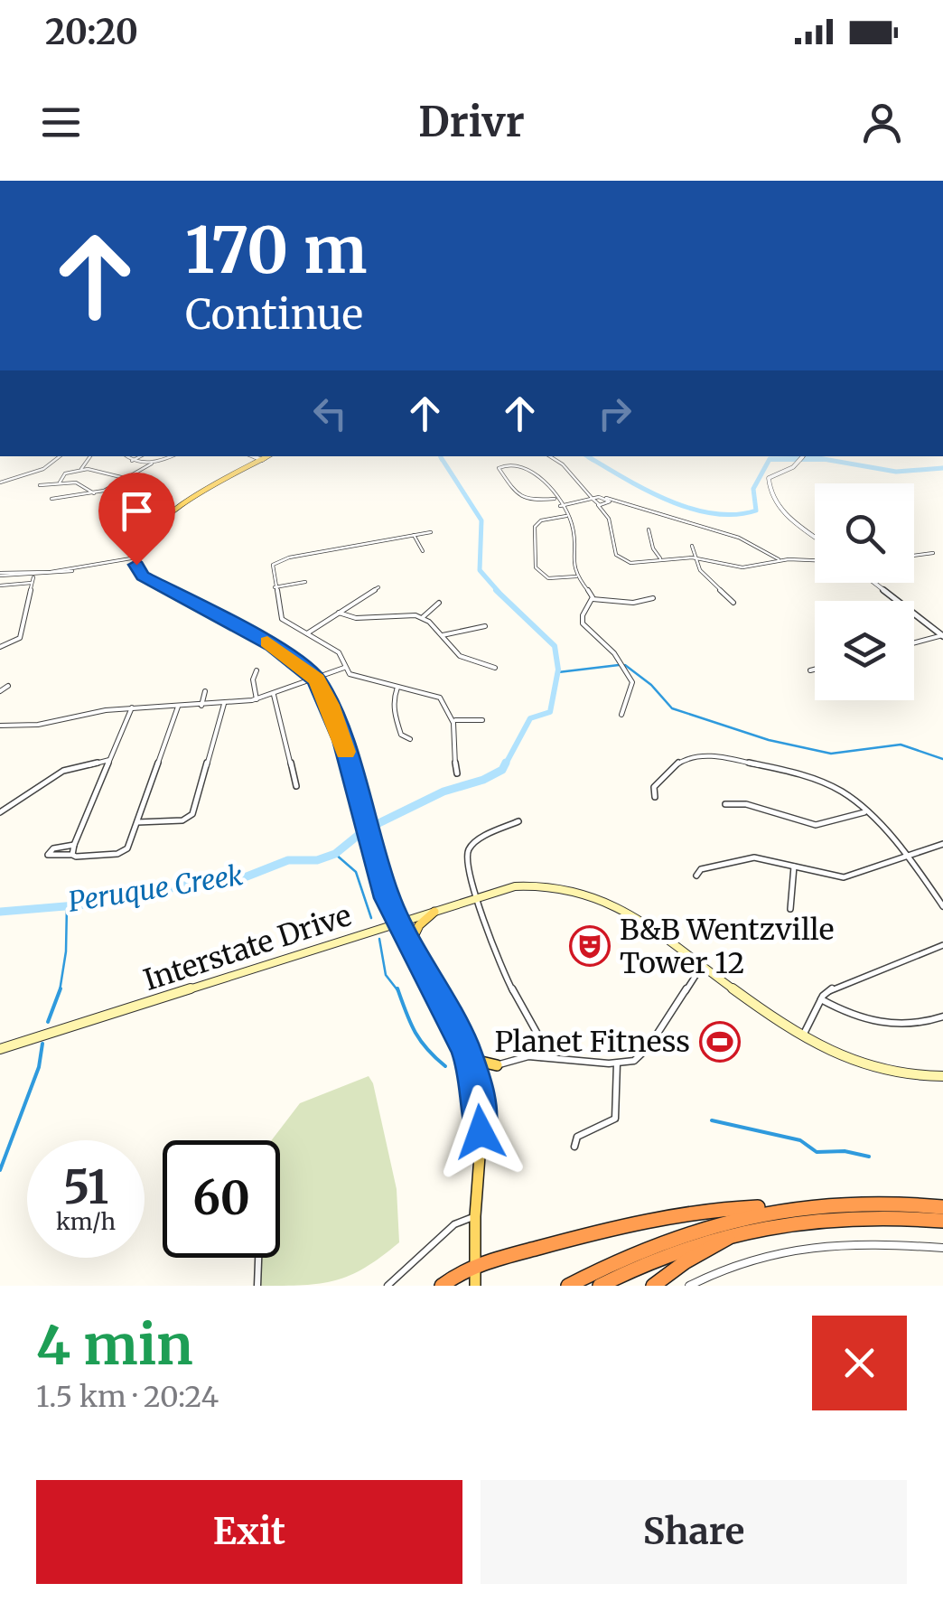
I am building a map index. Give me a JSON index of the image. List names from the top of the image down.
{
  "streets": {
    "main road": ["Interstate Drive"]
  },
  "water": ["Peruque Creek"],
  "places": {
    "theatre": ["B&B Wentzville Tower 12"],
    "sports": ["Planet Fitness"]
  },
  "page": {
    "status": "20:20",
    "header": "Drivr",
    "turn": ["170 m", "Continue"],
    "speed": "51 km/h",
    "limit": "60",
    "heading": ["4 min", "1.5 km · 20:24"],
    "buttons": ["Exit", "Share"]
  }
}
